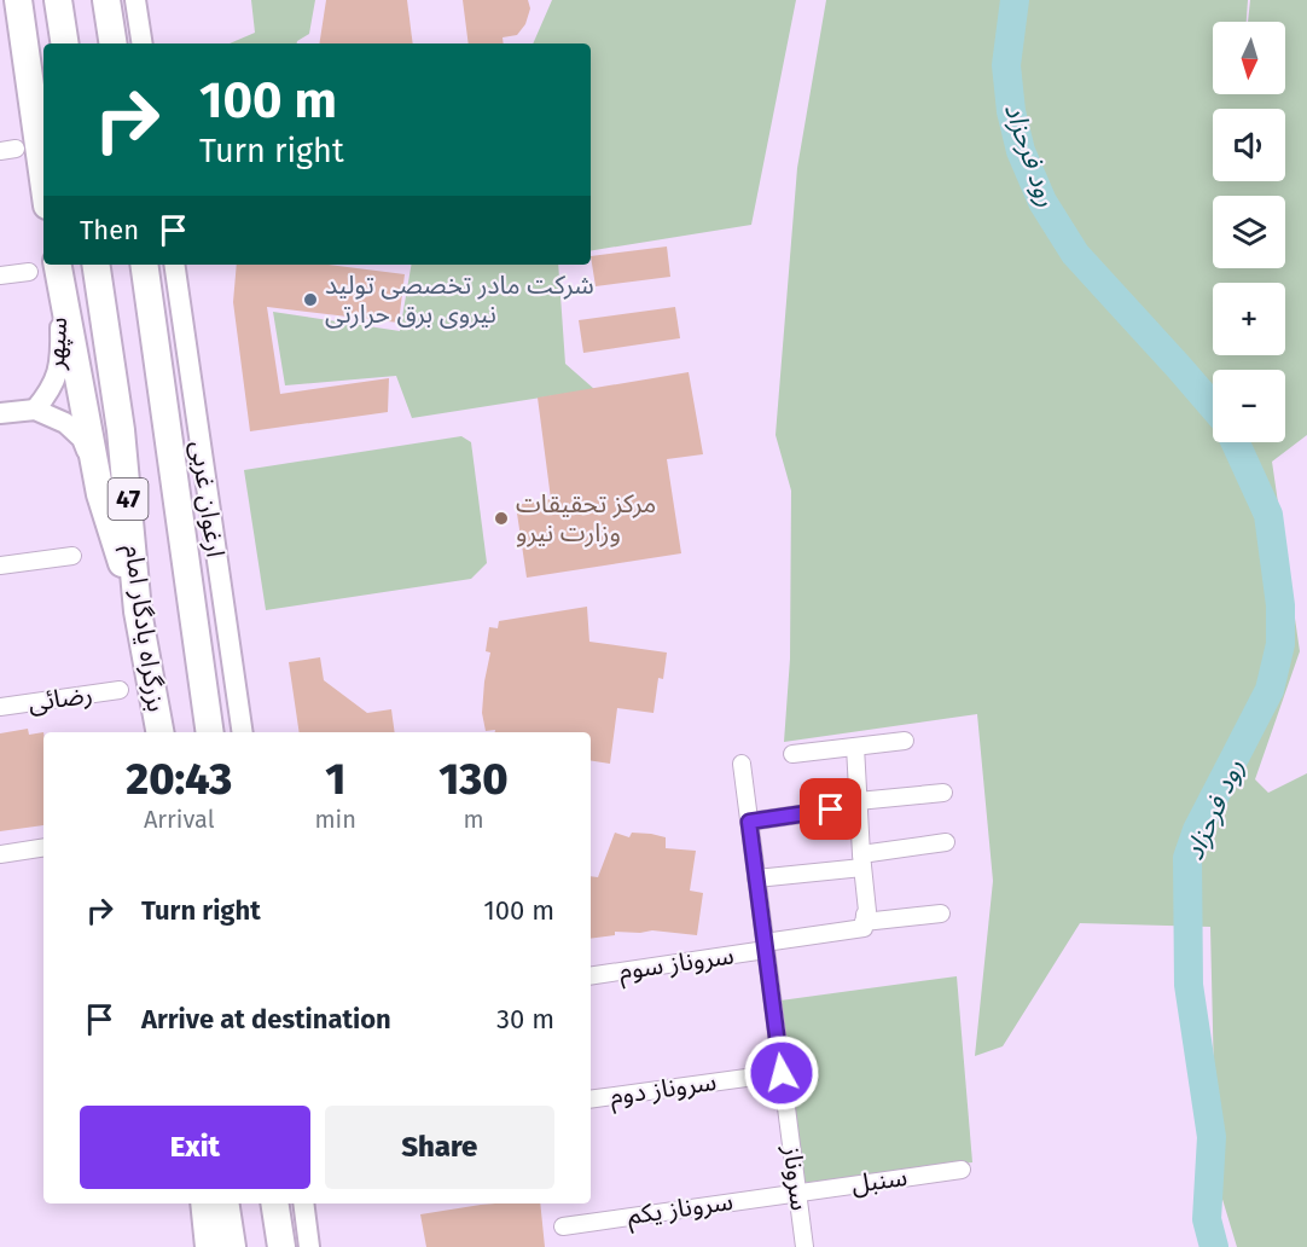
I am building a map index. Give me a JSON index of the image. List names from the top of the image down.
{
  "streets": {
    "highway": ["47", "بزرگراه یادگار امام"],
    "street": [
      "سپهر",
      "ارغوان غربی",
      "رضائی",
      "سروناز سوم",
      "سروناز دوم",
      "سروناز",
      "سنبل",
      "سروناز یکم"
    ]
  },
  "crossings": [
    ["سروناز سوم", "سروناز"],
    ["سروناز دوم", "سروناز"],
    ["سروناز", "سنبل"],
    ["سروناز", "سروناز یکم"],
    ["سنبل", "سروناز یکم"]
  ],
  "water": ["رود فرحزاد"],
  "places": ["شرکت مادر تخصصی تولید نیروی برق حرارتی", "مرکز تحقیقات وزارت نیرو"],
  "north": "bottom",
  "page": {
    "map_buttons": ["+", "−"],
    "turn": ["100 m", "Turn right"],
    "then": "Then",
    "eta": [
      "20:43",
      "Arrival",
      "1",
      "min",
      "130",
      "m"
    ],
    "list": [
      {
        "name": "Turn right",
        "value": "100 m"
      },
      {
        "name": "Arrive at destination",
        "value": "30 m"
      }
    ],
    "buttons": ["Exit", "Share"]
  }
}
